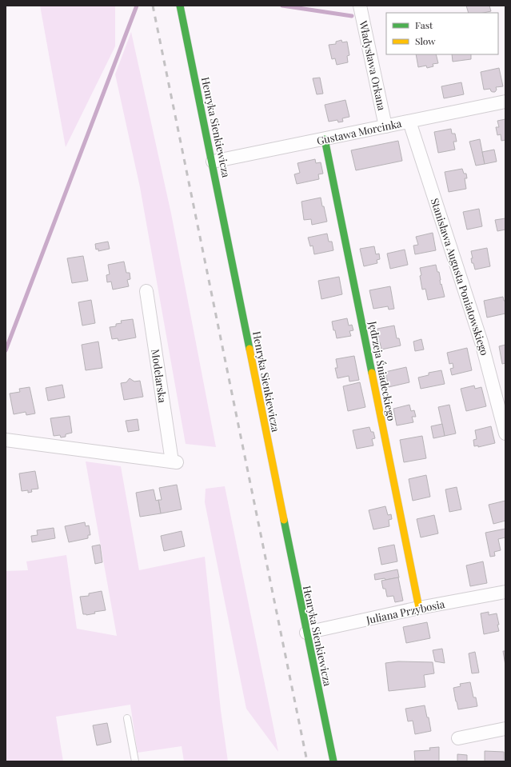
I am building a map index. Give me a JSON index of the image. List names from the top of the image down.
{
  "streets": {
    "main road": ["Henryka Sienkiewicza", "Jędrzeja Śniadeckiego"],
    "street": [
      "Władysława Orkana",
      "Gustawa Morcinka",
      "Stanisława Augusta Poniatowskiego",
      "Modelarska",
      "Juliana Przybosia"
    ]
  },
  "crossings": [
    ["Władysława Orkana", "Gustawa Morcinka"],
    ["Henryka Sienkiewicza", "Gustawa Morcinka"],
    ["Henryka Sienkiewicza", "Juliana Przybosia"],
    ["Gustawa Morcinka", "Stanisława Augusta Poniatowskiego"],
    ["Gustawa Morcinka", "Jędrzeja Śniadeckiego"],
    ["Jędrzeja Śniadeckiego", "Juliana Przybosia"]
  ],
  "legend": ["Fast", "Slow"]
}
